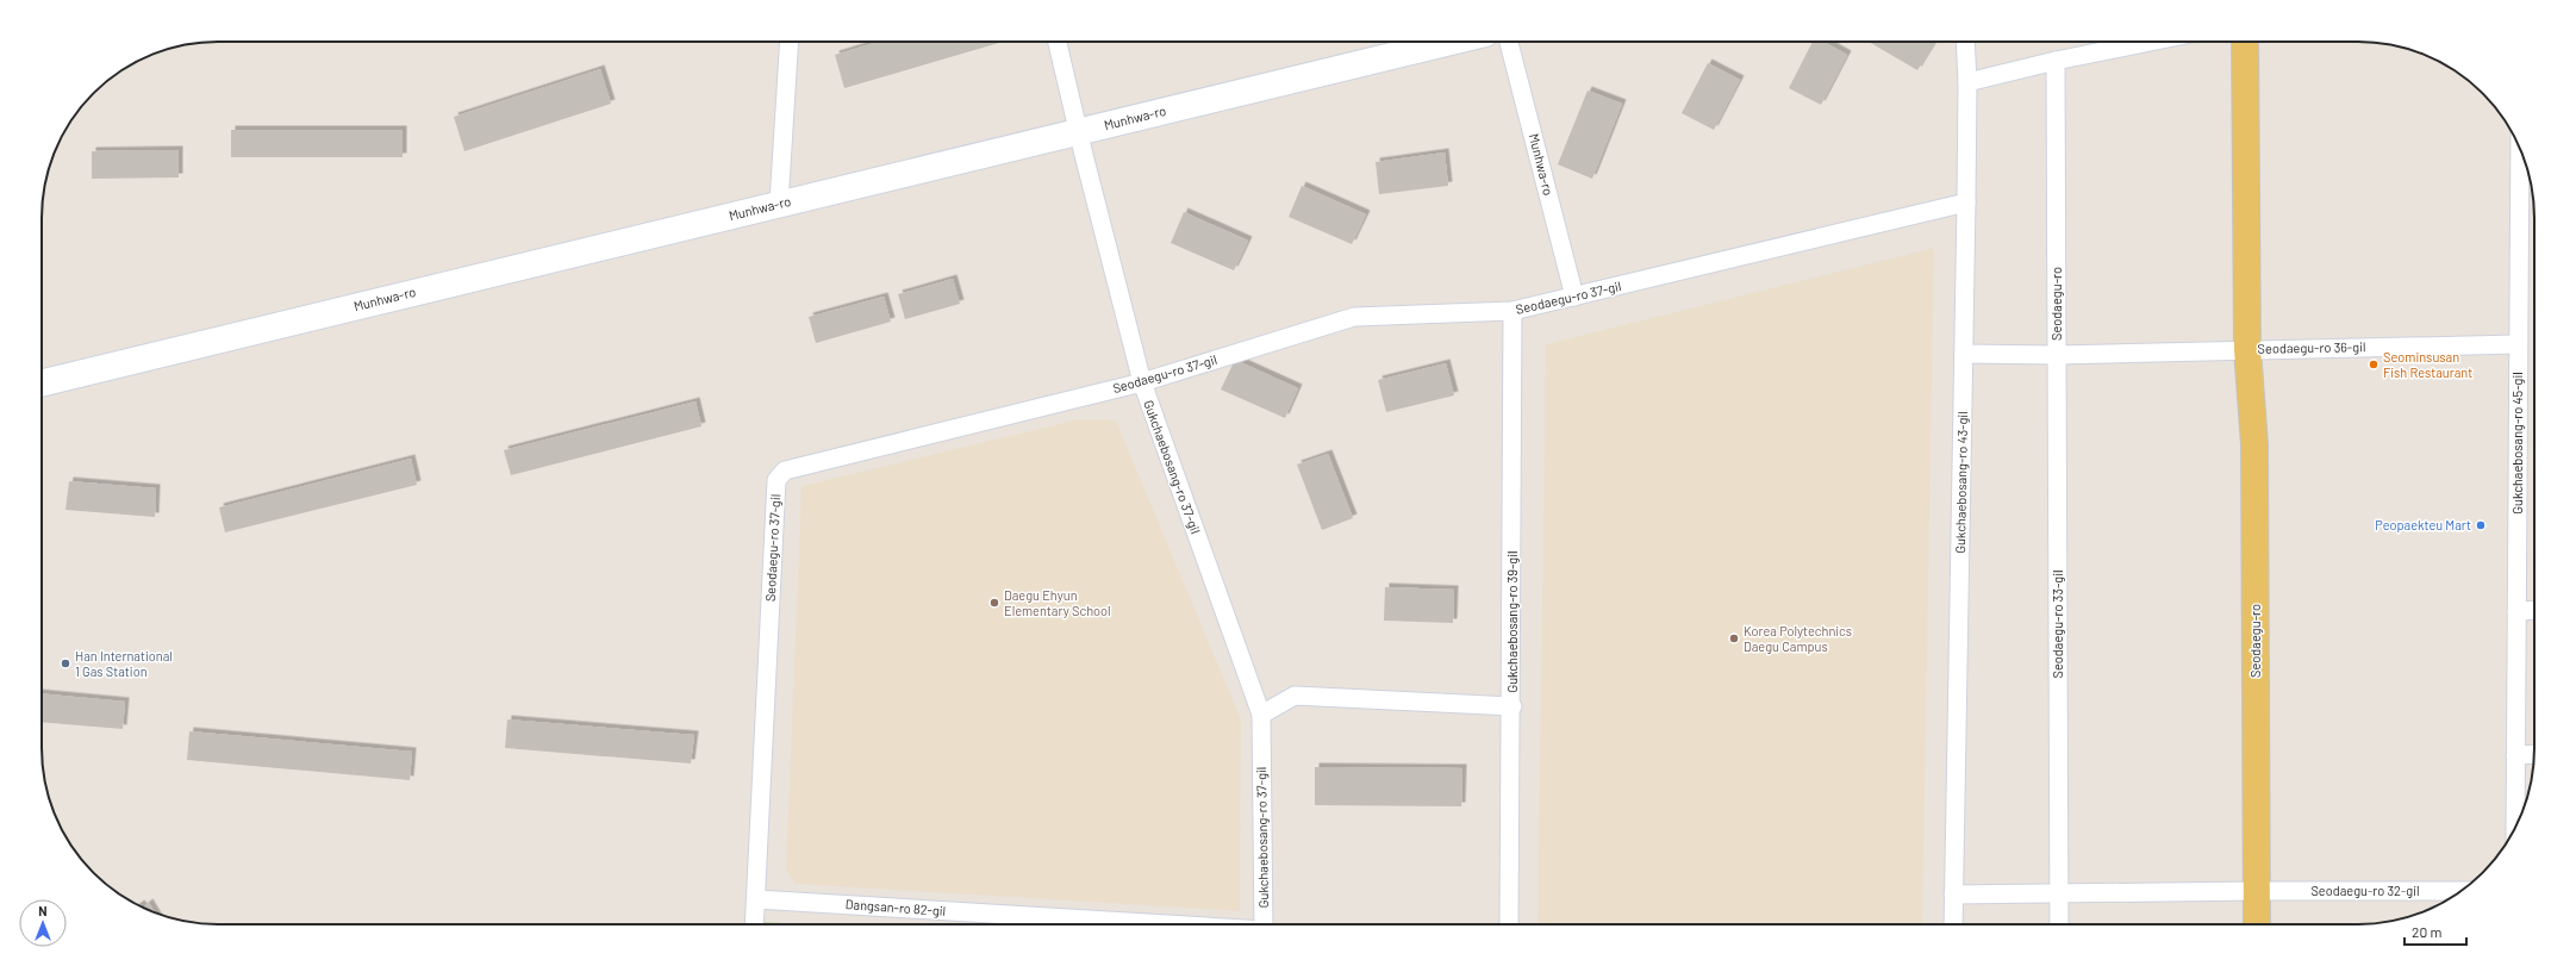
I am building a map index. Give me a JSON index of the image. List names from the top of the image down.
{
  "streets": {
    "main road": ["Munhwa-ro", "Seodaegu-ro"],
    "street": [
      "Seodaegu-ro 37-gil",
      "Seodaegu-ro 36-gil",
      "Gukchaebosang-ro 45-gil",
      "Gukchaebosang-ro 37-gil",
      "Gukchaebosang-ro 43-gil",
      "Gukchaebosang-ro 39-gil",
      "Seodaegu-ro 33-gil",
      "Seodaegu-ro 32-gil",
      "Dangsan-ro 82-gil"
    ]
  },
  "crossings": [
    ["Munhwa-ro", "Seodaegu-ro 37-gil"],
    ["Munhwa-ro", "Gukchaebosang-ro 37-gil"],
    ["Seodaegu-ro 37-gil", "Gukchaebosang-ro 37-gil"],
    ["Seodaegu-ro 37-gil", "Gukchaebosang-ro 43-gil"],
    ["Seodaegu-ro 37-gil", "Gukchaebosang-ro 39-gil"],
    ["Seodaegu-ro 37-gil", "Dangsan-ro 82-gil"],
    ["Seodaegu-ro", "Seodaegu-ro 36-gil"],
    ["Seodaegu-ro", "Seodaegu-ro 33-gil"],
    ["Seodaegu-ro", "Seodaegu-ro 32-gil"],
    ["Seodaegu-ro 36-gil", "Gukchaebosang-ro 45-gil"]
  ],
  "places": [
    "Seominsusan Fish Restaurant",
    "Peopaekteu Mart",
    "Daegu Ehyun Elementary School",
    "Korea Polytechnics Daegu Campus",
    "Han International 1 Gas Station"
  ],
  "scale_bar": "20 m",
  "north": "top"
}
